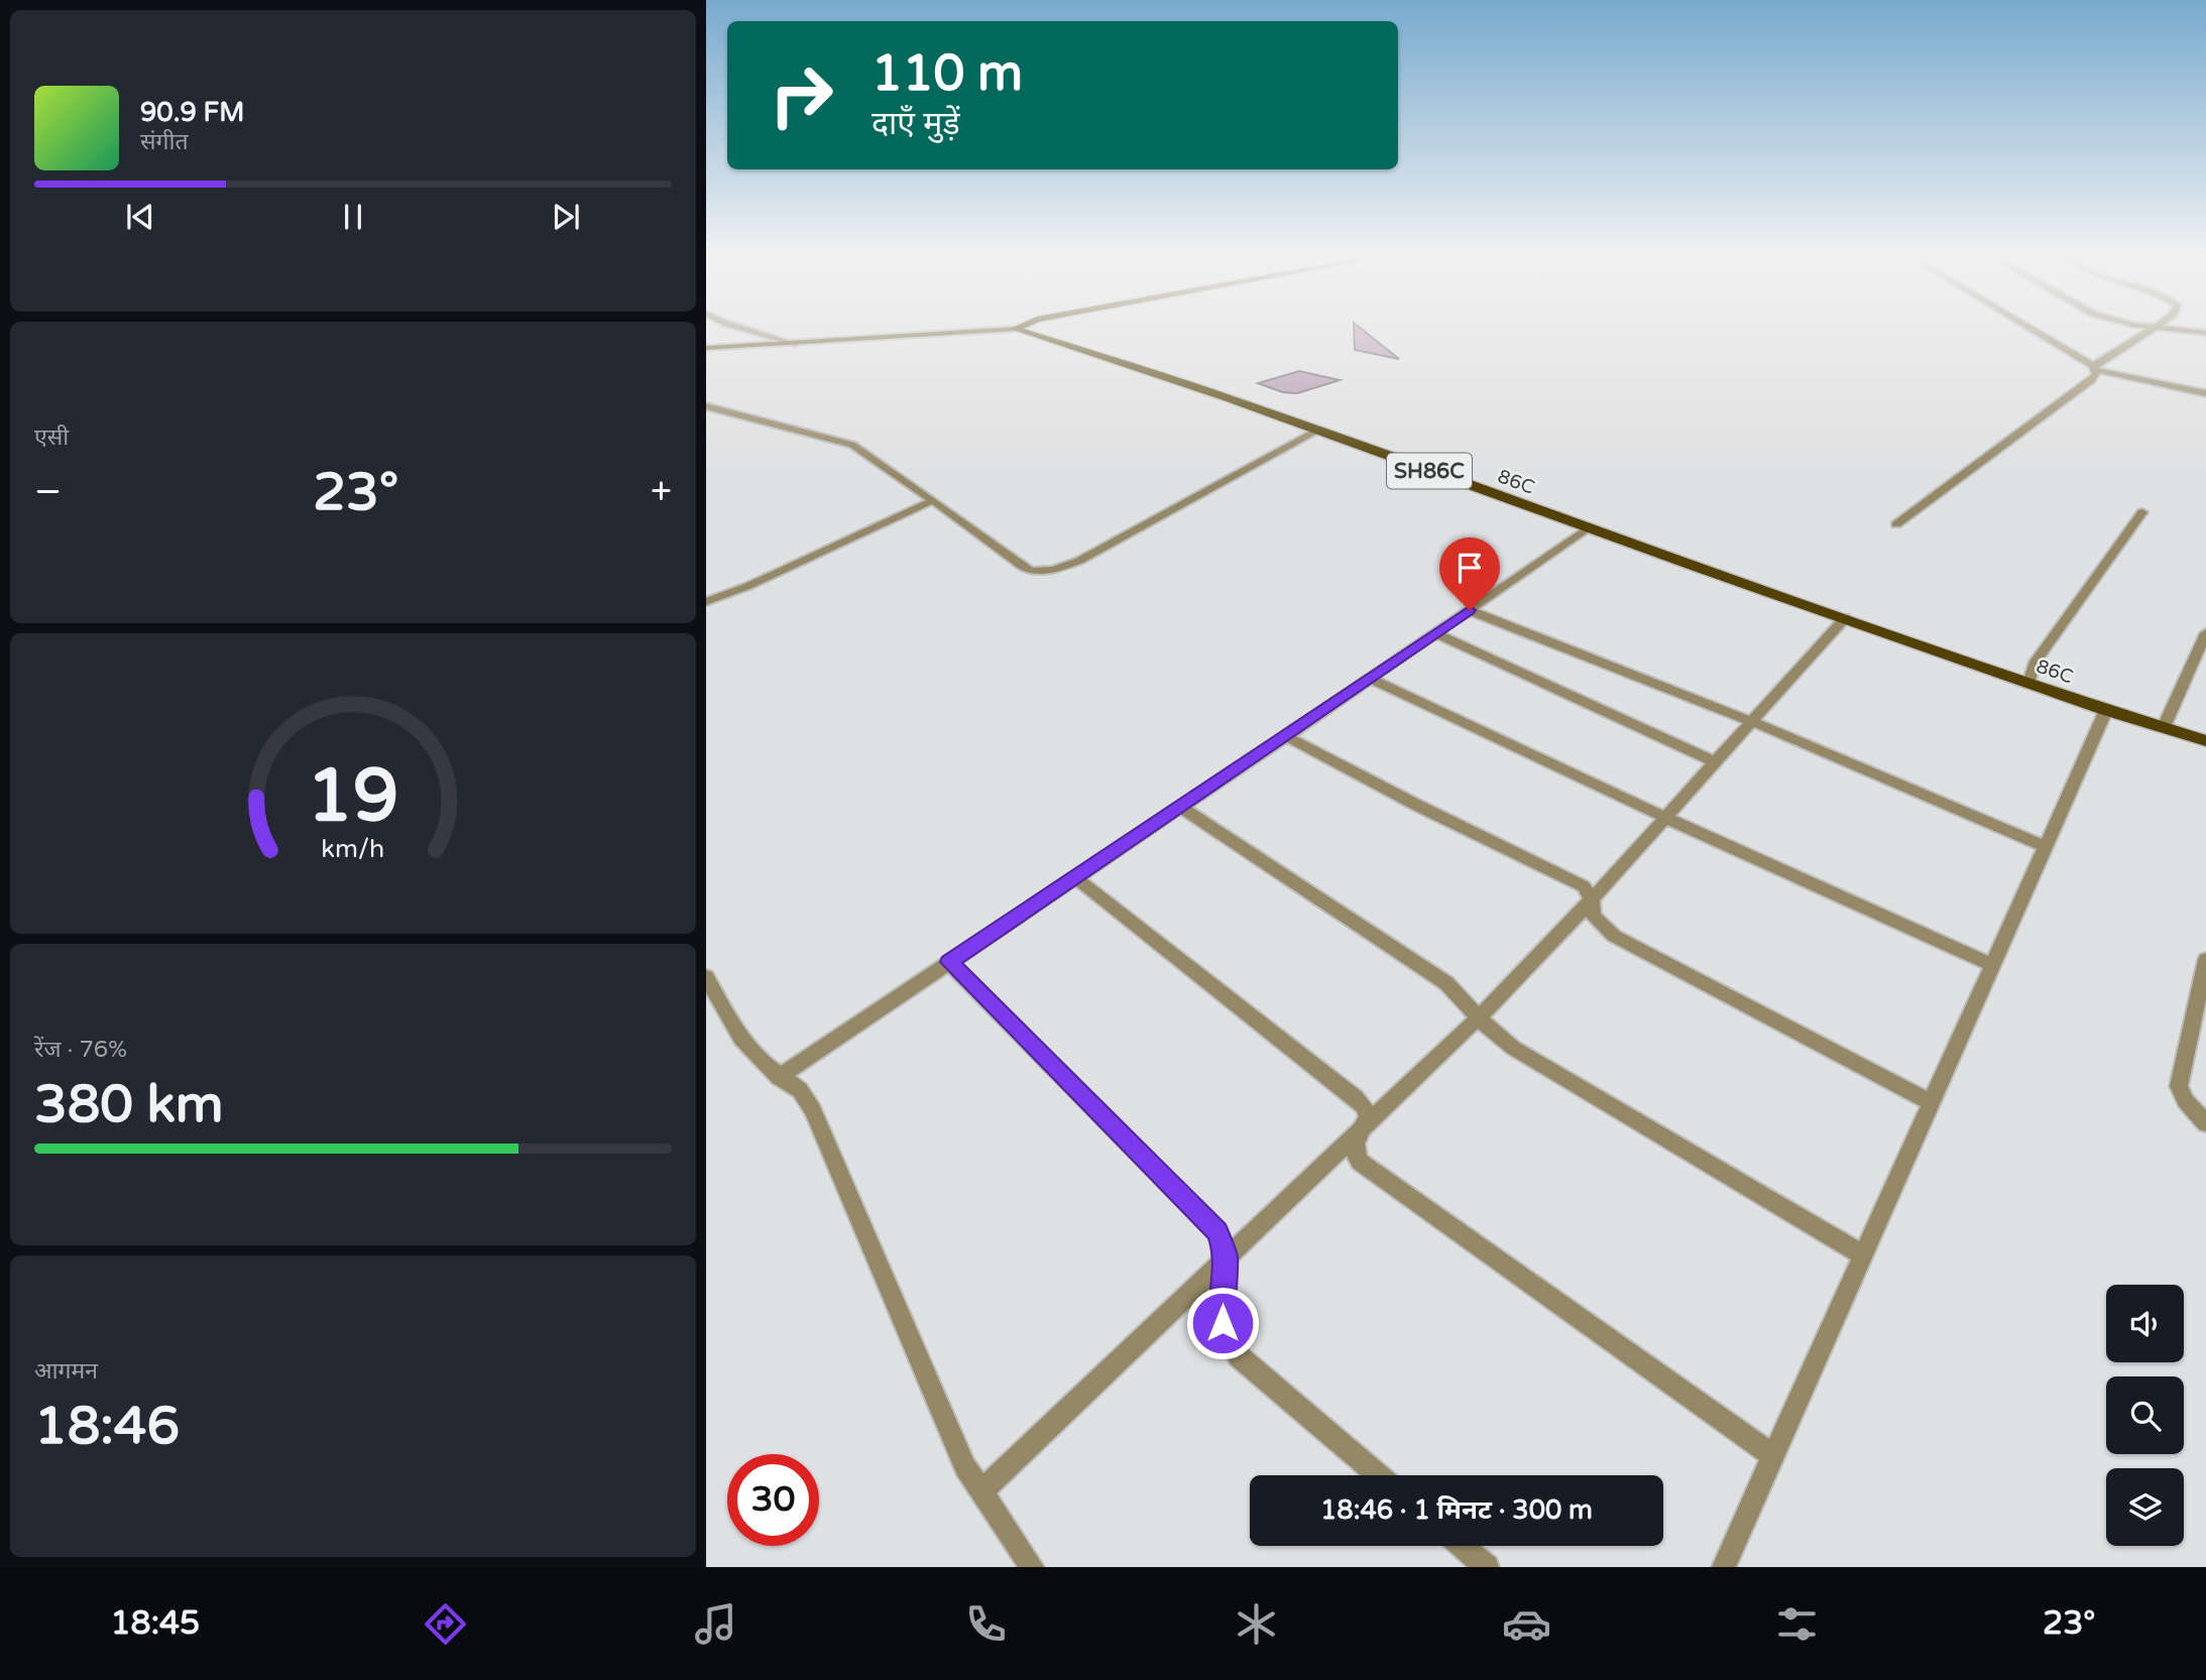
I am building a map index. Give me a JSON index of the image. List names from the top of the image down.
{
  "streets": {
    "main road": ["SH86C", "86C"]
  },
  "page": {
    "turn": ["110 m", "दाएँ मुड़ें"],
    "song": ["90.9 FM", "संगीत"],
    "tile": [
      "एसी",
      ["रेंज · 76%", "380 km"],
      ["आगमन", "18:46"]
    ],
    "heat": ["−", "23°", "+"],
    "limit": "30",
    "trip": "18:46 · 1 मिनट · 300 m",
    "tabs": ["18:45", "23°"],
    "gauge": ["19", "km/h"]
  }
}
